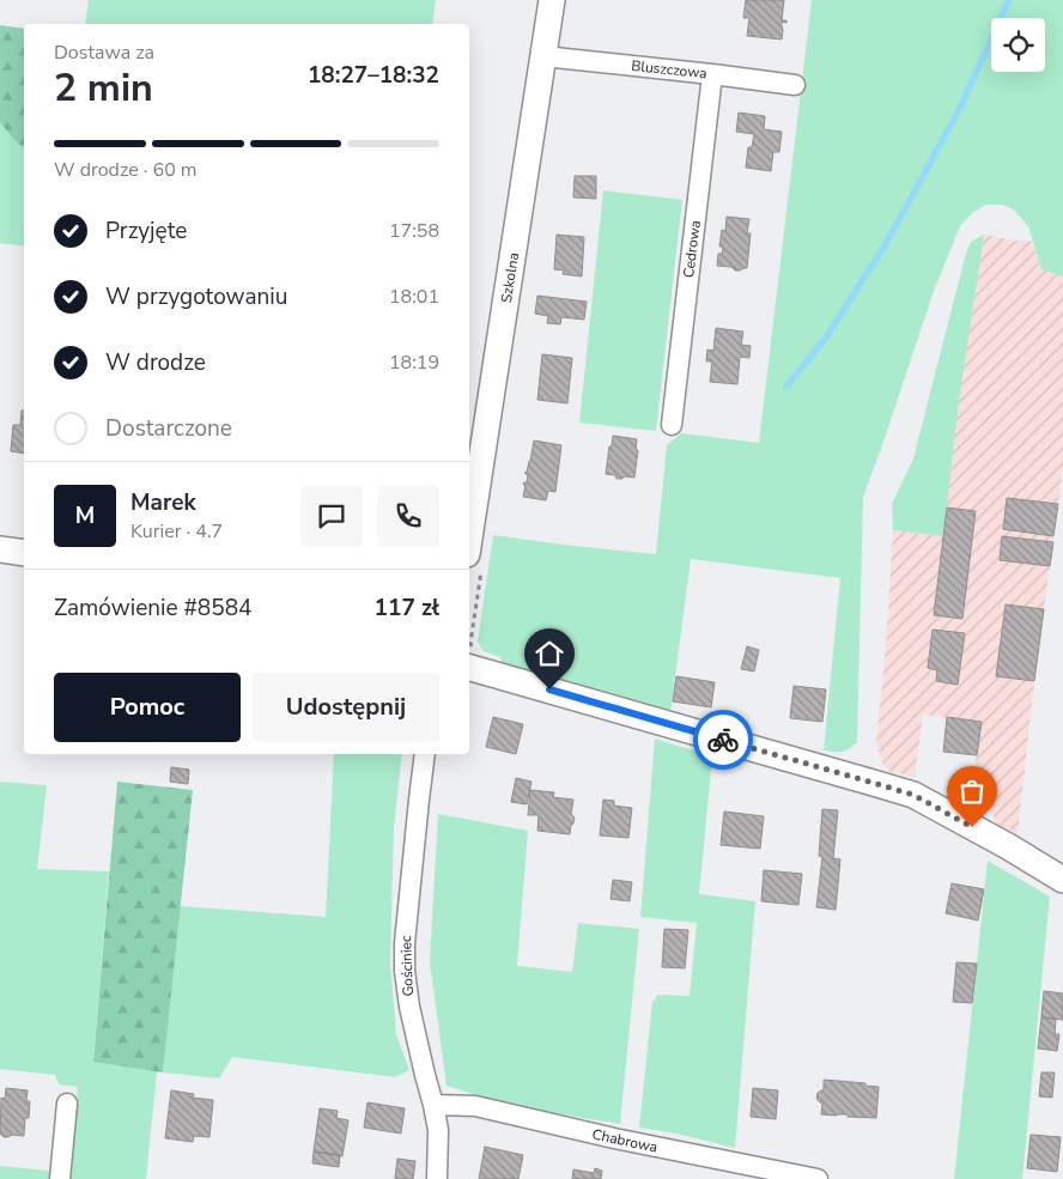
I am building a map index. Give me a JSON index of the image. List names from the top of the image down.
{
  "streets": {
    "street": [
      "Bluszczowa",
      "Cedrowa",
      "Szkolna",
      "Gościniec",
      "Chabrowa"
    ]
  },
  "crossings": [
    ["Bluszczowa", "Cedrowa"],
    ["Bluszczowa", "Szkolna"],
    ["Gościniec", "Chabrowa"]
  ],
  "page": {
    "heading": ["2 min", "Dostawa za", "18:27–18:32"],
    "panel": [
      "Marek",
      "Kurier · 4.7",
      "Zamówienie #8584",
      "117 zł"
    ],
    "bar": "W drodze · 60 m",
    "list": [
      ["Przyjęte", "17:58"],
      ["W przygotowaniu", "18:01"],
      ["W drodze", "18:19"],
      "Dostarczone"
    ],
    "round": "M",
    "buttons": ["Pomoc", "Udostępnij"]
  }
}
